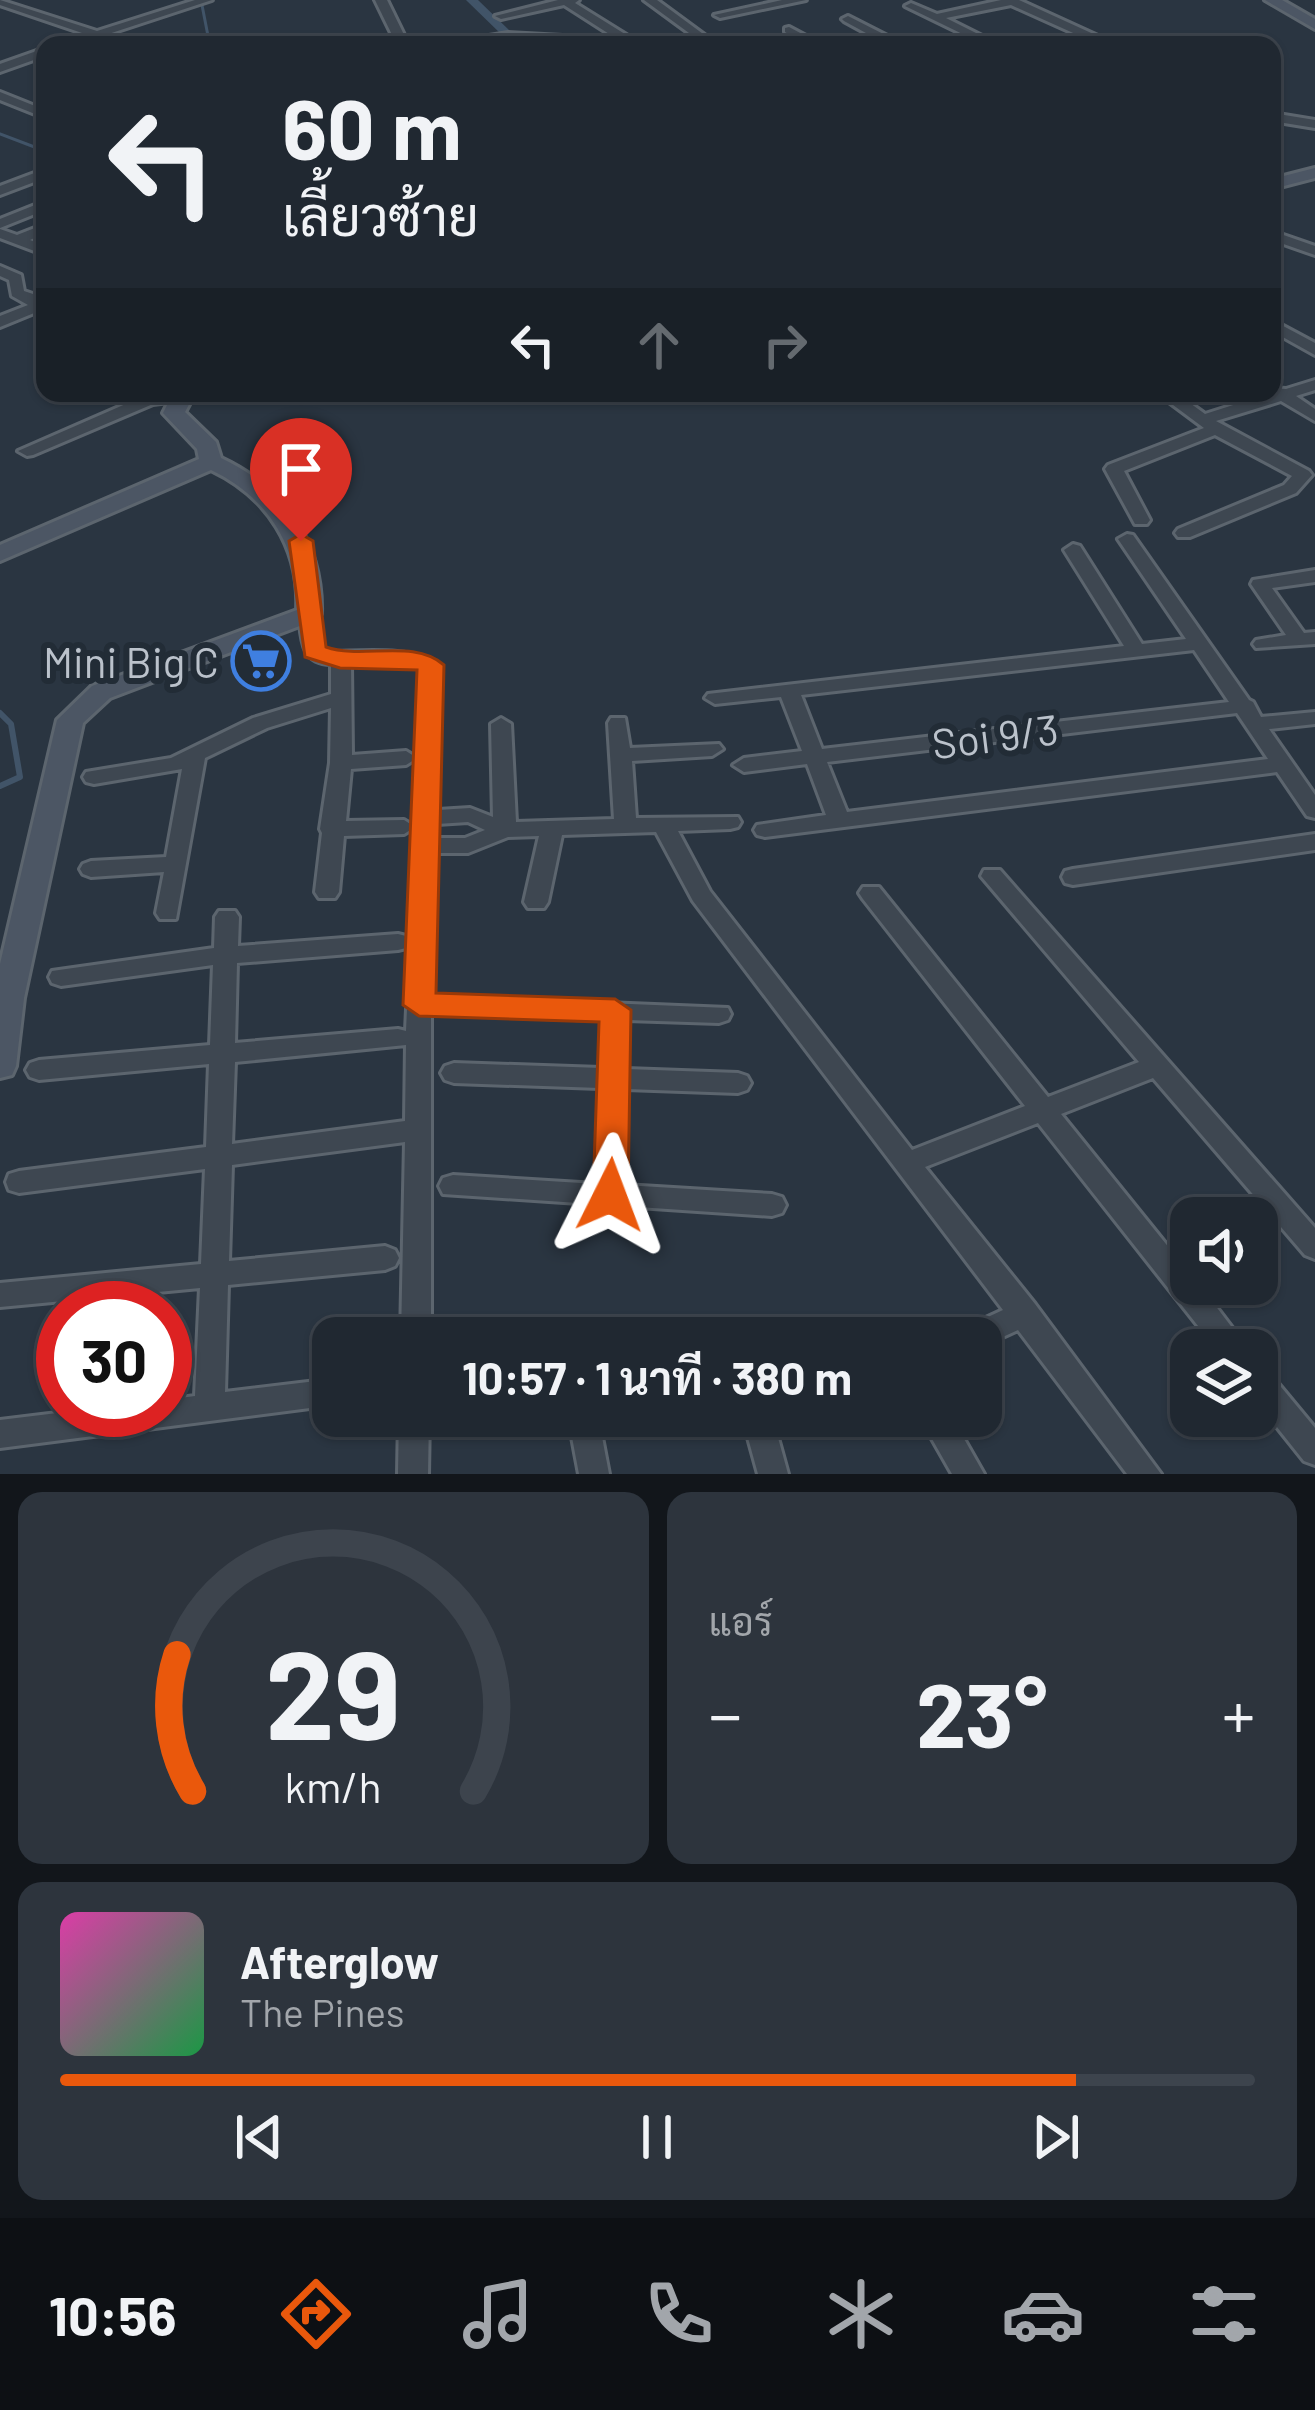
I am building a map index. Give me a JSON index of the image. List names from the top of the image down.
{
  "streets": {
    "street": ["Soi 9/3"]
  },
  "places": {
    "supermarket": ["Mini Big C"]
  },
  "page": {
    "turn": ["60 m", "เลี้ยวซ้าย"],
    "limit": "30",
    "trip": "10:57 · 1 นาที · 380 m",
    "tile": "แอร์",
    "heat": ["−", "23°", "+"],
    "song": ["Afterglow", "The Pines"],
    "tabs": "10:56",
    "gauge": ["29", "km/h"]
  }
}
